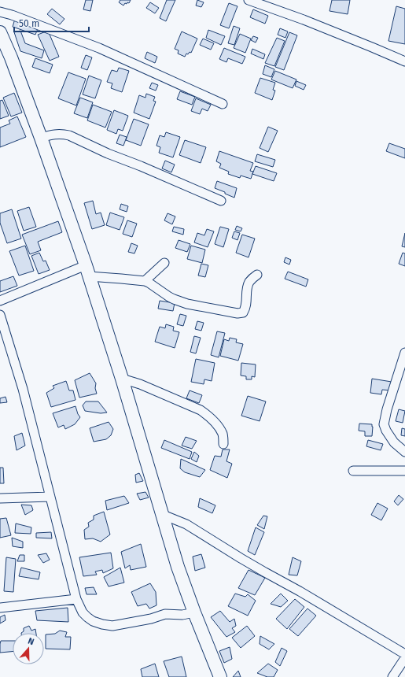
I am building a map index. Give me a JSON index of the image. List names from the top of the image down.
{
  "scale_bar": "50 m",
  "north": "top"
}
